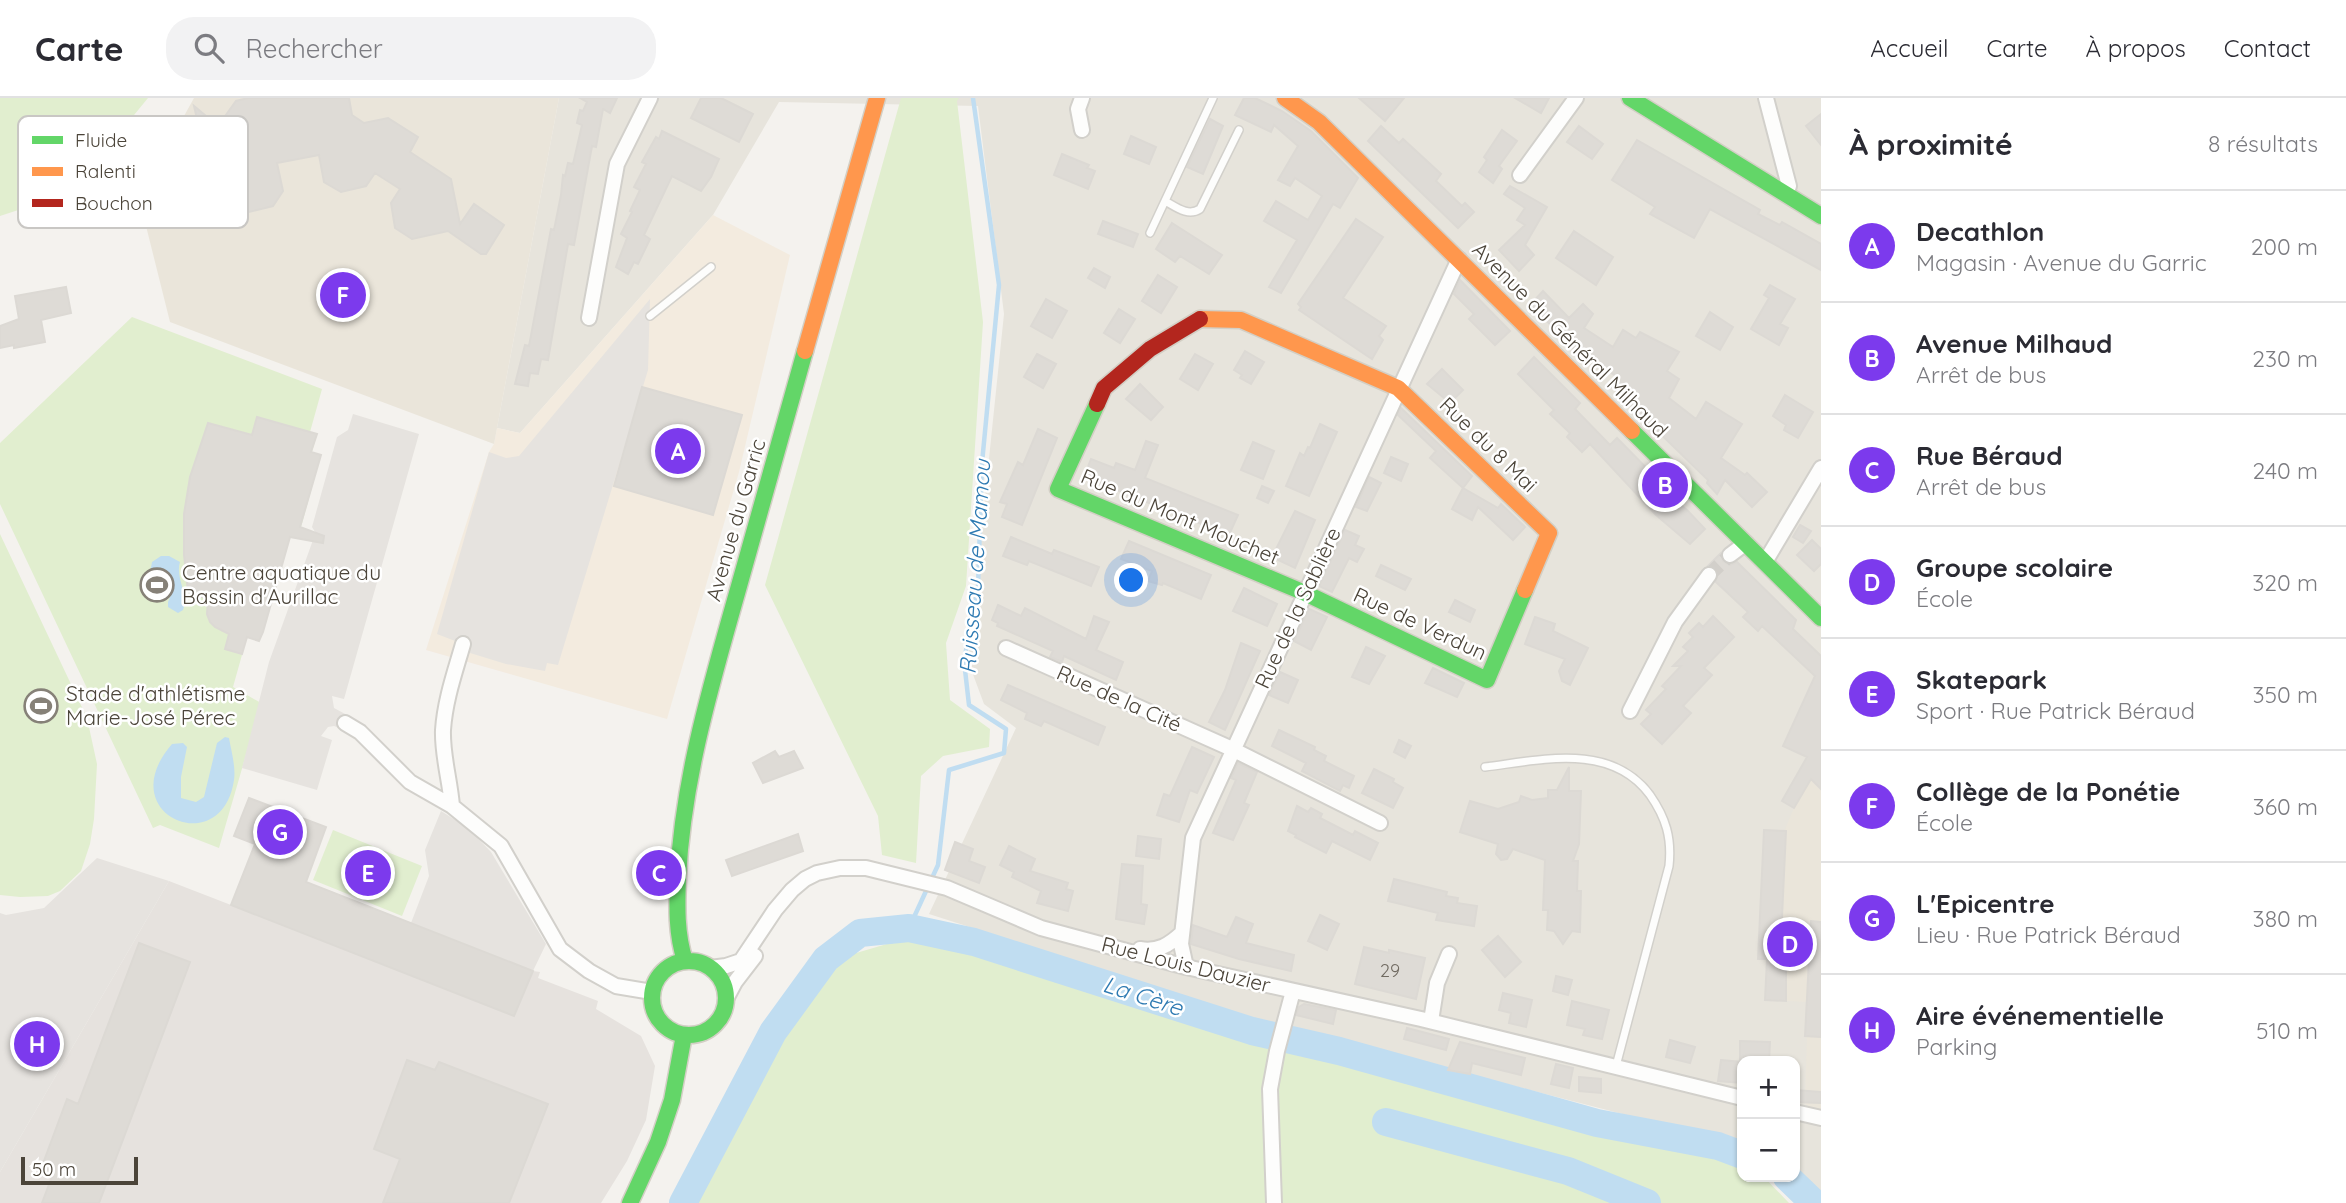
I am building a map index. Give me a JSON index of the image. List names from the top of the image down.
{
  "streets": {
    "main road": [
      "Avenue du Général Milhaud",
      "Rue du 8 Mai",
      "Rue du Mont Mouchet",
      "Avenue du Garric",
      "Rue de Verdun"
    ],
    "street": ["Rue de la Sablière", "Rue de la Cité", "Rue Louis Dauzier"]
  },
  "crossings": [
    ["Avenue du Général Milhaud", "Rue de la Sablière"],
    ["Rue du 8 Mai", "Rue du Mont Mouchet"],
    ["Rue du 8 Mai", "Rue de la Sablière"],
    ["Rue du 8 Mai", "Rue de Verdun"],
    ["Rue du Mont Mouchet", "Rue de la Sablière"],
    ["Rue du Mont Mouchet", "Rue de Verdun"],
    ["Rue de la Sablière", "Rue de Verdun"],
    ["Rue de la Sablière", "Rue de la Cité"],
    ["Rue de la Sablière", "Rue Louis Dauzier"]
  ],
  "water": ["Ruisseau de Mamou", "La Cère"],
  "places": {
    "sports": ["Centre aquatique du Bassin d'Aurillac", "Stade d'athlétisme Marie-José Pérec"]
  },
  "house_numbers": ["29"],
  "legend": ["Fluide", "Ralenti", "Bouchon"],
  "scale_bar": "50 m",
  "page": {
    "header": "Carte",
    "search": "Rechercher",
    "nav": [
      "Accueil",
      "Carte",
      "À propos",
      "Contact"
    ],
    "heading": ["À proximité", "8 résultats"],
    "list": [
      {
        "mark": "A",
        "name": "Decathlon",
        "note": "Magasin · Avenue du Garric",
        "value": "200 m"
      },
      {
        "mark": "B",
        "name": "Avenue Milhaud",
        "note": "Arrêt de bus",
        "value": "230 m"
      },
      {
        "mark": "C",
        "name": "Rue Béraud",
        "note": "Arrêt de bus",
        "value": "240 m"
      },
      {
        "mark": "D",
        "name": "Groupe scolaire",
        "note": "École",
        "value": "320 m"
      },
      {
        "mark": "E",
        "name": "Skatepark",
        "note": "Sport · Rue Patrick Béraud",
        "value": "350 m"
      },
      {
        "mark": "F",
        "name": "Collège de la Ponétie",
        "note": "École",
        "value": "360 m"
      },
      {
        "mark": "G",
        "name": "L'Epicentre",
        "note": "Lieu · Rue Patrick Béraud",
        "value": "380 m"
      },
      {
        "mark": "H",
        "name": "Aire événementielle",
        "note": "Parking",
        "value": "510 m"
      }
    ],
    "pins": [
      "F",
      "A",
      "B",
      "G",
      "C",
      "E",
      "D",
      "H"
    ],
    "map_buttons": ["+", "−"],
    "scale": "50 m"
  }
}
